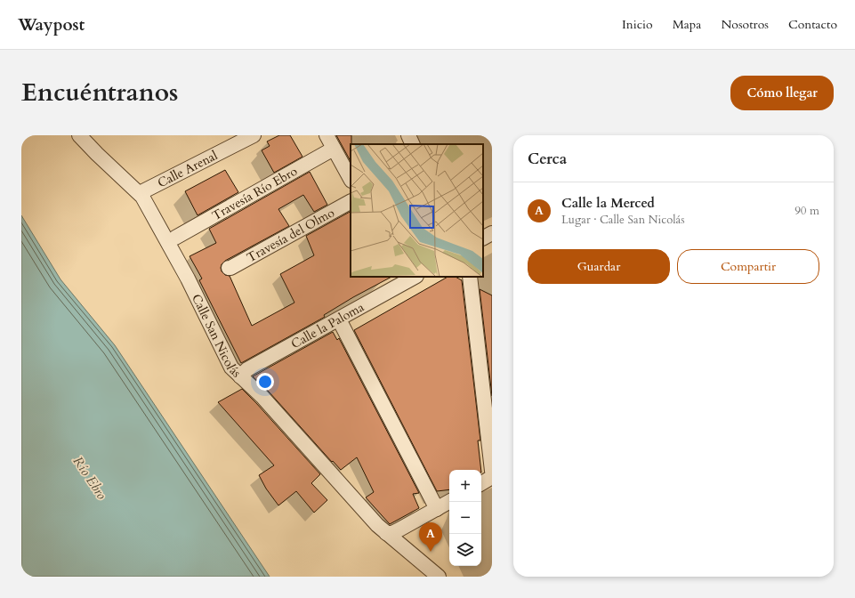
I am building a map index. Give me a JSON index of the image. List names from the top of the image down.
{
  "streets": {
    "street": [
      "Calle Arenal",
      "Travesía Río Ebro",
      "Travesía del Olmo",
      "Calle la Paloma",
      "Calle San Nicolás"
    ]
  },
  "crossings": [
    ["Calle Arenal", "Calle San Nicolás"],
    ["Calle la Paloma", "Calle San Nicolás"]
  ],
  "water": ["Río Ebro"],
  "page": {
    "header": "Waypost",
    "nav": [
      "Inicio",
      "Mapa",
      "Nosotros",
      "Contacto"
    ],
    "title": "Encuéntranos",
    "buttons": [
      "Cómo llegar",
      ["Guardar", "Compartir"]
    ],
    "heading": "Cerca",
    "list": [
      {
        "mark": "A",
        "name": "Calle la Merced",
        "note": "Lugar · Calle San Nicolás",
        "value": "90 m"
      }
    ],
    "map_buttons": ["+", "−"],
    "pins": "A"
  }
}
